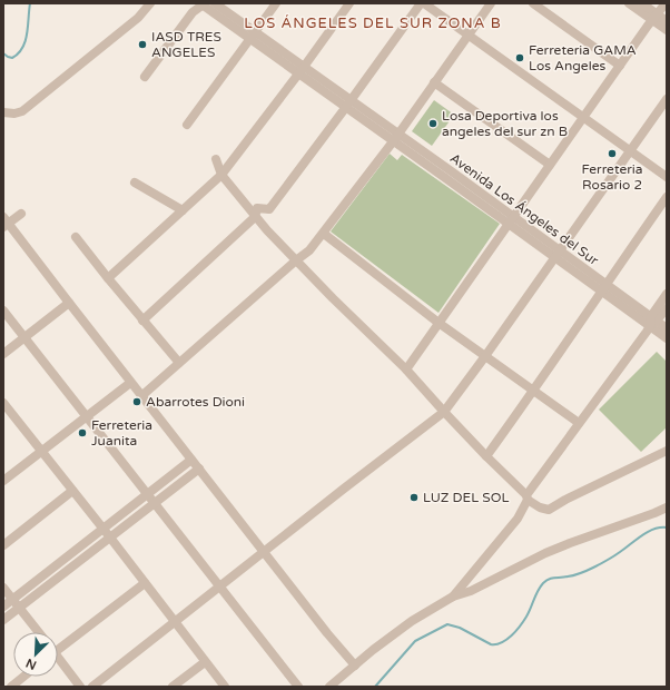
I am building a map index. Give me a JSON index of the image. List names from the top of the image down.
{
  "streets": {
    "street": ["Avenida Los Ángeles del Sur"]
  },
  "districts": ["LOS ÁNGELES DEL SUR ZONA B"],
  "places": [
    "IASD TRES ANGELES",
    "Ferreteria GAMA Los Angeles",
    "Losa Deportiva los angeles del sur zn B",
    "Ferreteria Rosario 2",
    "Abarrotes Dioni",
    "Ferreteria Juanita",
    "LUZ DEL SOL"
  ],
  "north": "bottom left"
}
